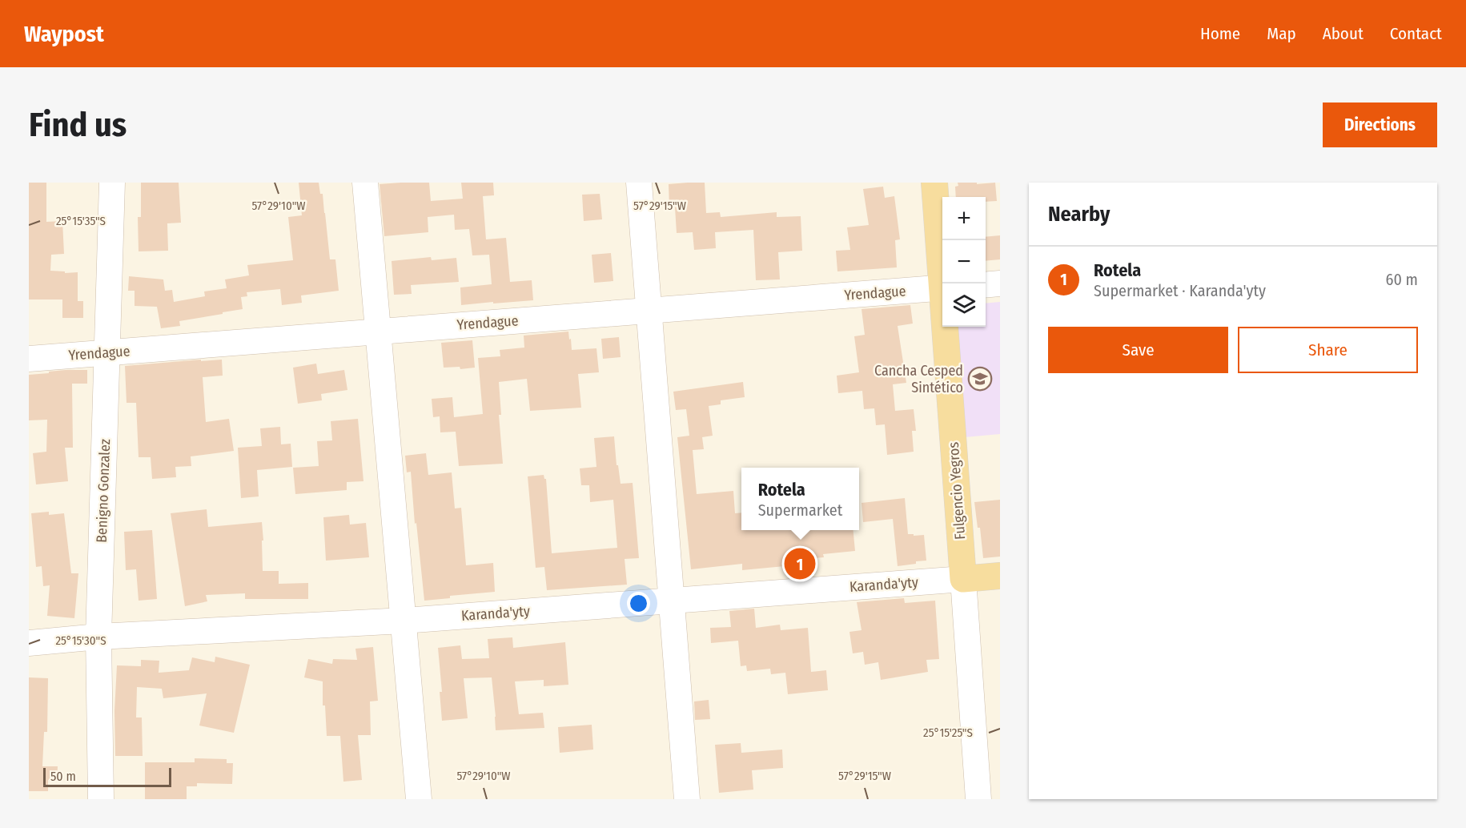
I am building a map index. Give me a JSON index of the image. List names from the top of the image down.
{
  "streets": {
    "main road": ["Fulgencio Yegros"],
    "street": ["Yrendague", "Benigno Gonzalez", "Karanda'yty"]
  },
  "crossings": [
    ["Yrendague", "Benigno Gonzalez"],
    ["Benigno Gonzalez", "Karanda'yty"],
    ["Fulgencio Yegros", "Karanda'yty"]
  ],
  "places": {
    "school or university": ["Cancha Cesped Sintético"]
  },
  "scale_bar": "50 m",
  "page": {
    "header": "Waypost",
    "nav": [
      "Home",
      "Map",
      "About",
      "Contact"
    ],
    "buttons": [
      "Directions",
      ["Save", "Share"]
    ],
    "title": "Find us",
    "heading": "Nearby",
    "map_buttons": ["+", "−"],
    "list": [
      {
        "mark": "1",
        "name": "Rotela",
        "note": "Supermarket · Karanda'yty",
        "value": "60 m"
      }
    ],
    "popup": ["Rotela", "Supermarket"],
    "pins": "1",
    "scale": "50 m"
  },
  "coordinates": [
    "57°29'10\"W",
    "57°29'15\"W",
    "25°15'35\"S",
    "25°15'30\"S",
    "25°15'25\"S"
  ]
}
